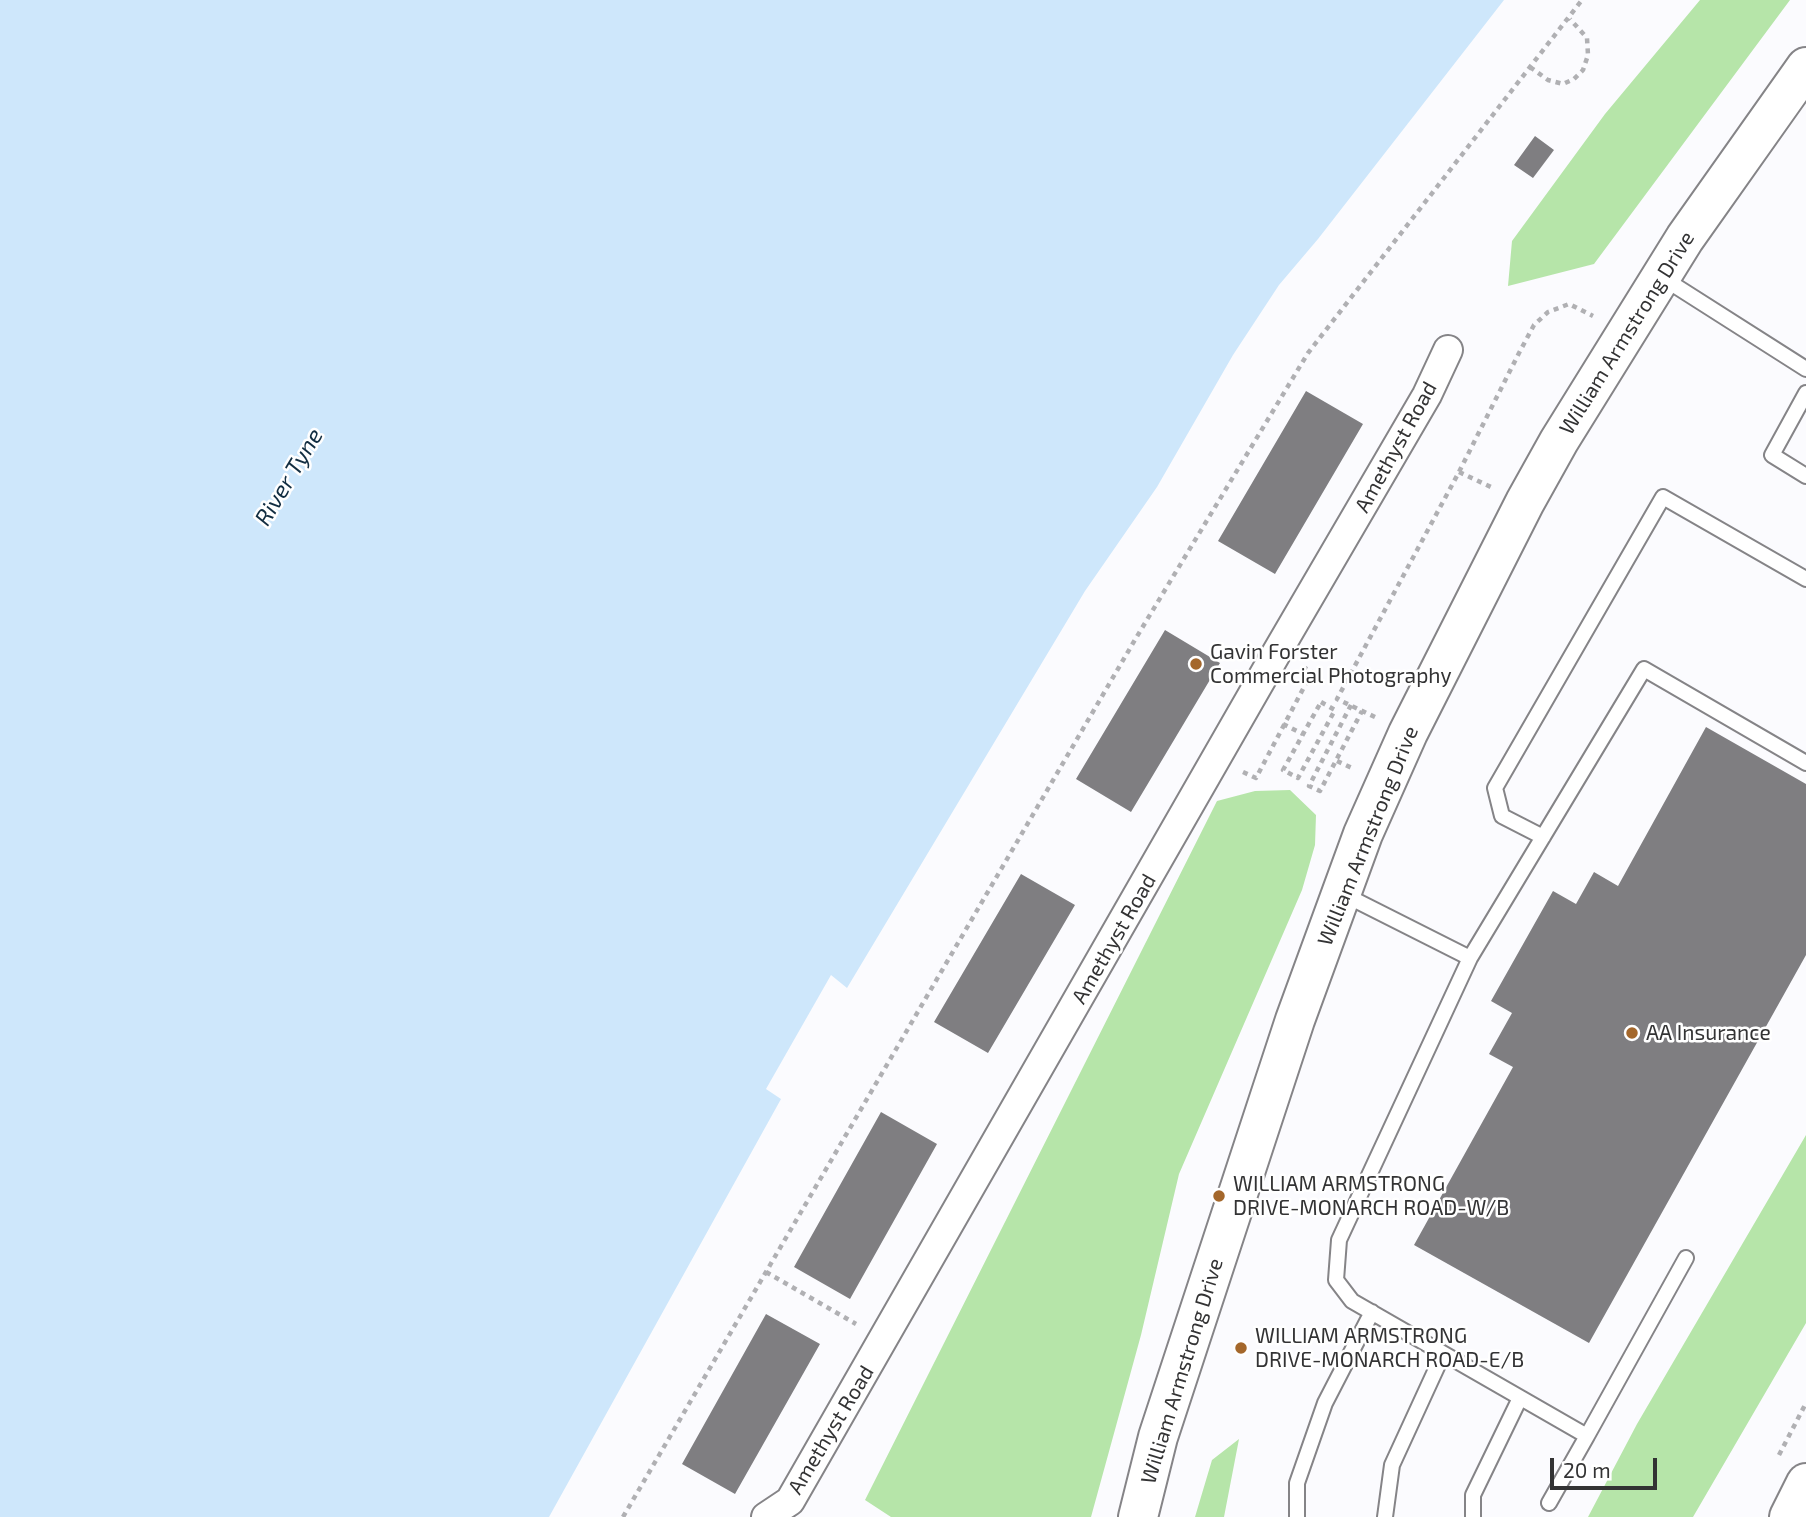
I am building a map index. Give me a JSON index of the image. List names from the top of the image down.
{
  "streets": {
    "street": ["William Armstrong Drive", "Amethyst Road"]
  },
  "water": ["River Tyne"],
  "places": [
    "Gavin Forster Commercial Photography",
    "AA Insurance",
    "WILLIAM ARMSTRONG DRIVE-MONARCH ROAD-W/B",
    "WILLIAM ARMSTRONG DRIVE-MONARCH ROAD-E/B"
  ],
  "scale_bar": "20 m"
}
